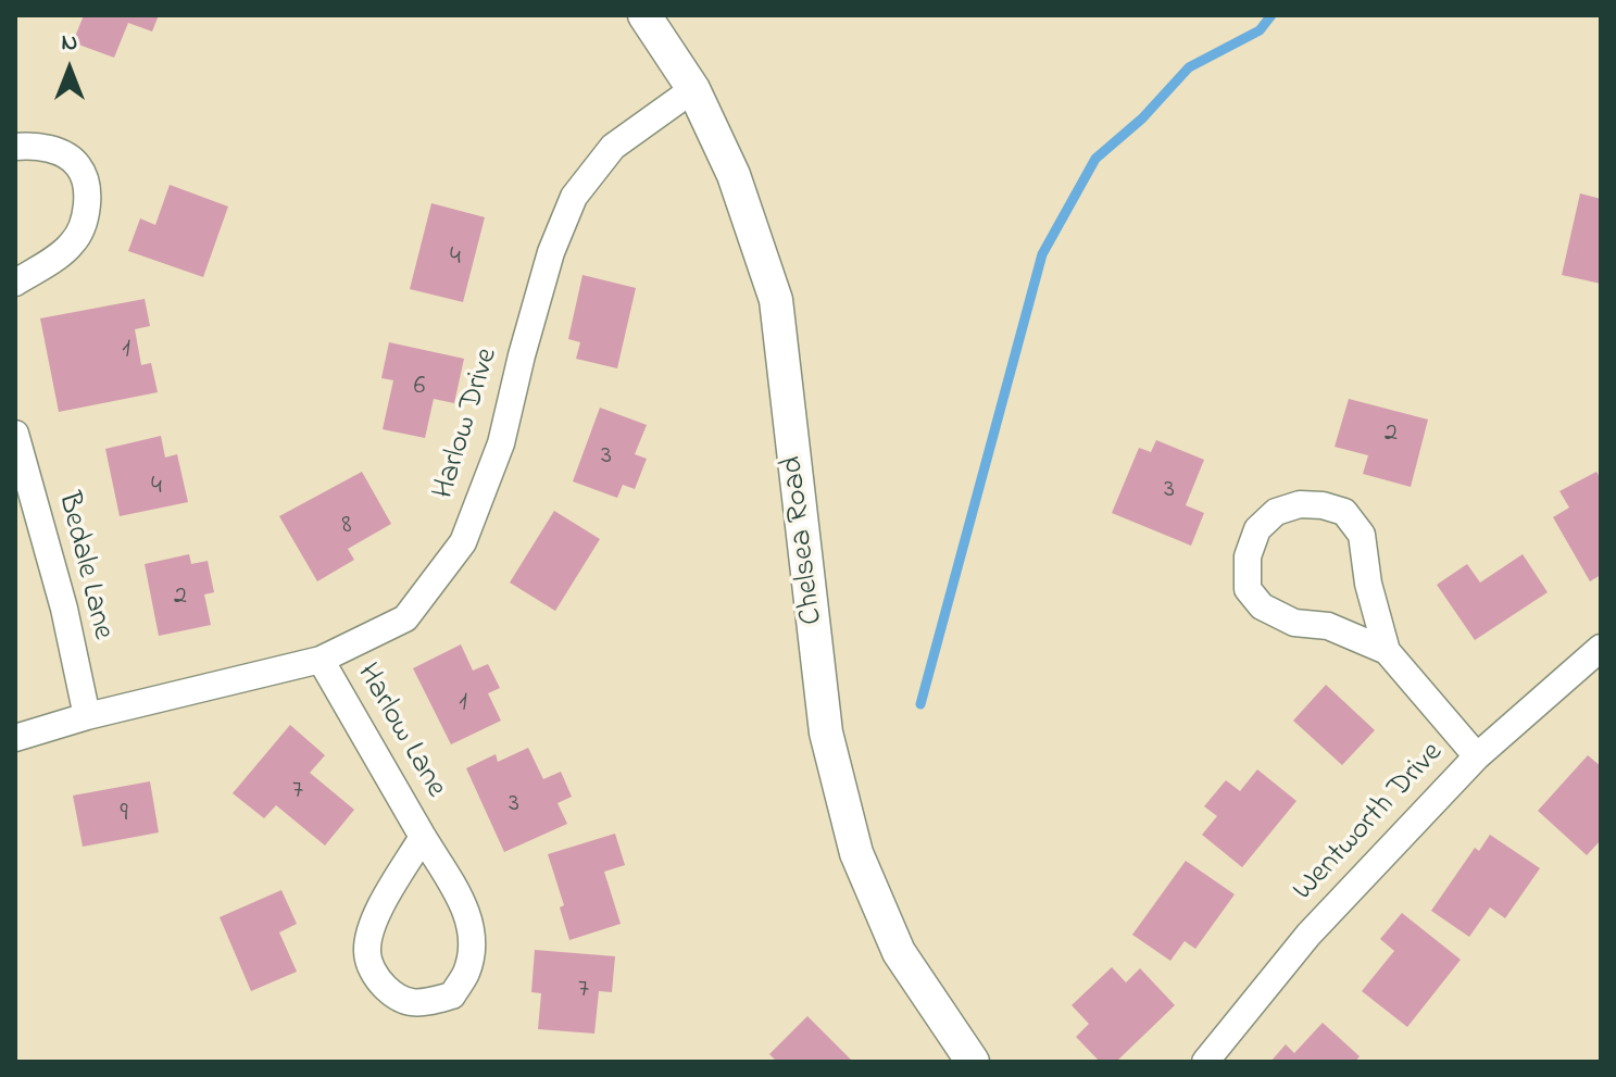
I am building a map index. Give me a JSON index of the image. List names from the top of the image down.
{
  "streets": {
    "street": [
      "Harlow Drive",
      "Chelsea Road",
      "Bedale Lane",
      "Harlow Lane",
      "Wentworth Drive"
    ]
  },
  "crossings": [
    ["Harlow Drive", "Chelsea Road"],
    ["Harlow Drive", "Bedale Lane"],
    ["Harlow Drive", "Harlow Lane"]
  ],
  "house_numbers": [
    "4",
    "1",
    "6",
    "2",
    "3",
    "4",
    "3",
    "8",
    "2",
    "1",
    "7",
    "3",
    "9",
    "7"
  ],
  "north": "top"
}
